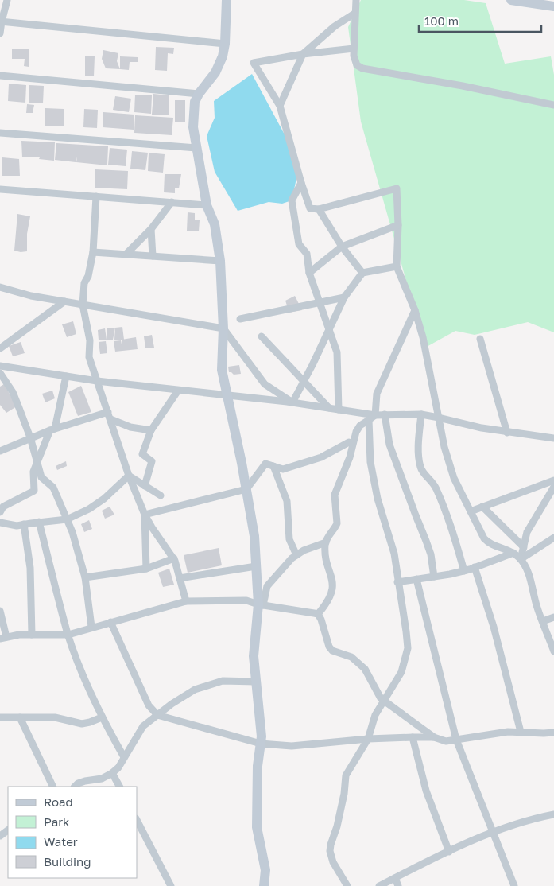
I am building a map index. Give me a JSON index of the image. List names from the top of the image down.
{
  "legend": [
    "Road",
    "Park",
    "Water",
    "Building"
  ],
  "scale_bar": "100 m"
}
